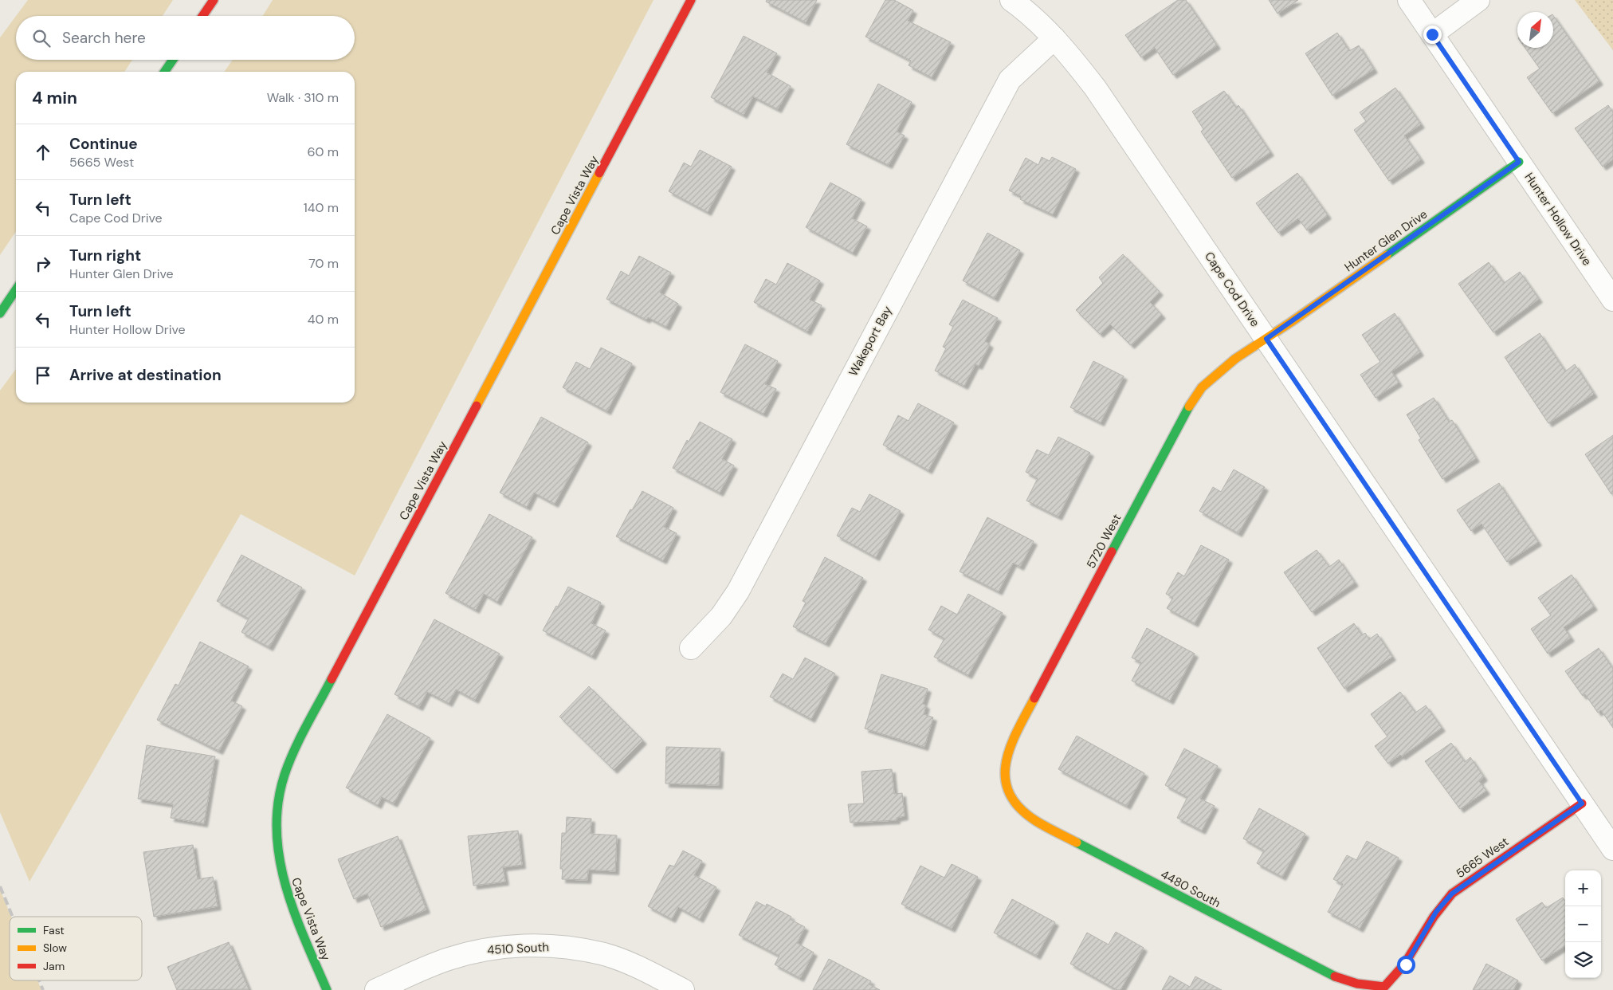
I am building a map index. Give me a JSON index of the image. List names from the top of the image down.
{
  "streets": {
    "main road": [
      "Cape Vista Way",
      "Hunter Glen Drive",
      "5720 West",
      "5665 West",
      "4480 South"
    ],
    "street": [
      "Hunter Hollow Drive",
      "Cape Cod Drive",
      "Wakeport Bay",
      "4510 South"
    ]
  },
  "crossings": [
    ["Hunter Hollow Drive", "Hunter Glen Drive"],
    ["Hunter Glen Drive", "Cape Cod Drive"],
    ["Hunter Glen Drive", "5720 West"],
    ["Cape Cod Drive", "Wakeport Bay"],
    ["Cape Cod Drive", "5720 West"],
    ["Cape Cod Drive", "5665 West"],
    ["5720 West", "4480 South"],
    ["5665 West", "4480 South"]
  ],
  "legend": ["Fast", "Slow", "Jam"],
  "north": "top right",
  "page": {
    "search": "Search here",
    "heading": ["4 min", "Walk · 310 m"],
    "list": [
      ["Continue", "5665 West", "60 m"],
      ["Turn left", "Cape Cod Drive", "140 m"],
      ["Turn right", "Hunter Glen Drive", "70 m"],
      ["Turn left", "Hunter Hollow Drive", "40 m"],
      "Arrive at destination"
    ],
    "map_buttons": ["+", "−"]
  }
}
